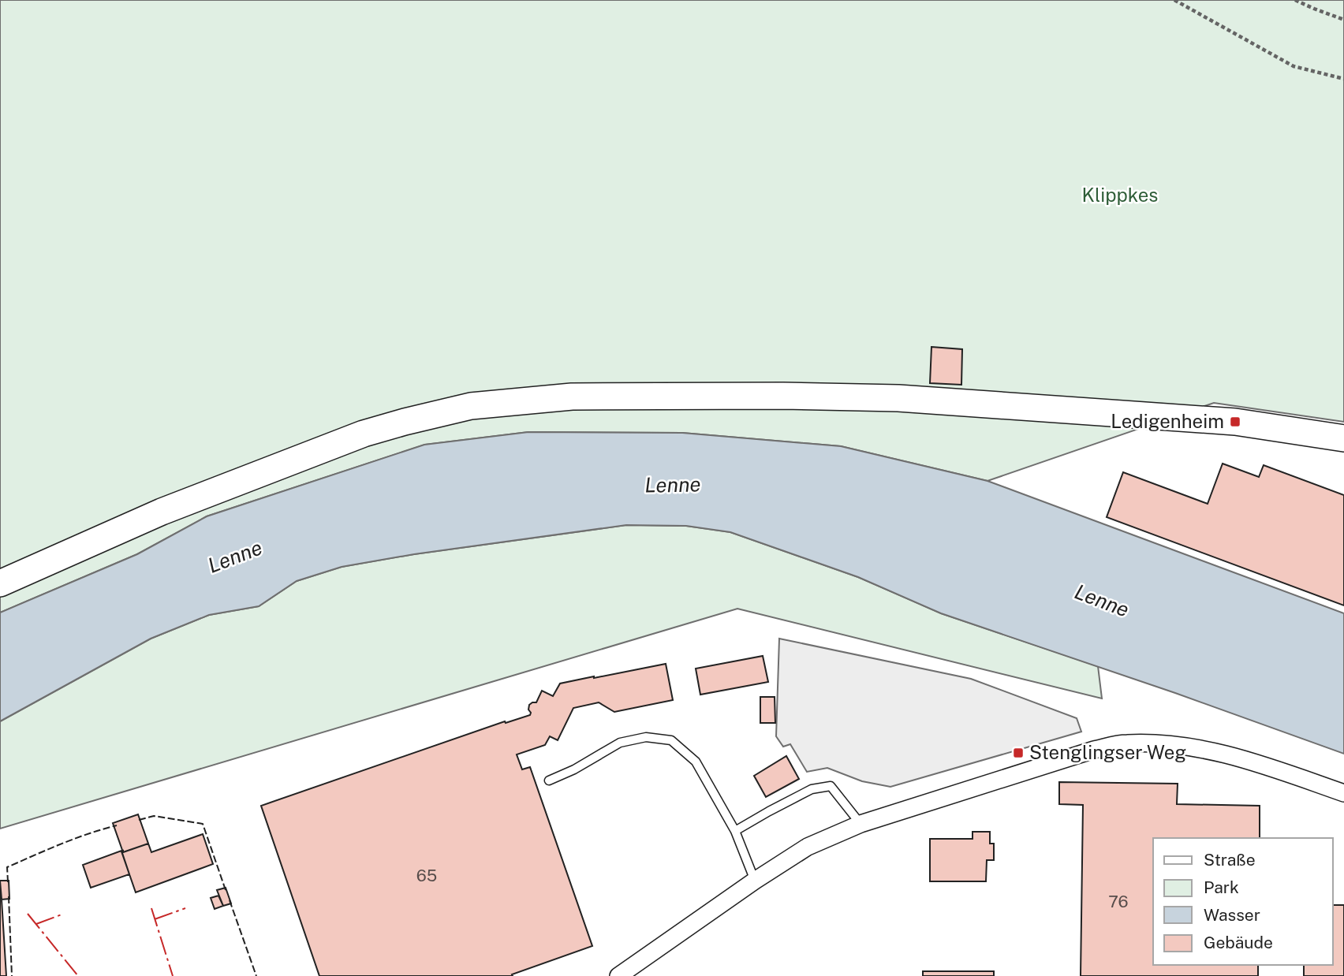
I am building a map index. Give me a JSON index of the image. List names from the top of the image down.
{
  "water": ["Lenne"],
  "parks": ["Klippkes"],
  "places": {
    "transit": ["Ledigenheim", "Stenglingser Weg"]
  },
  "house_numbers": ["65", "76"],
  "legend": [
    "Straße",
    "Park",
    "Wasser",
    "Gebäude"
  ]
}
